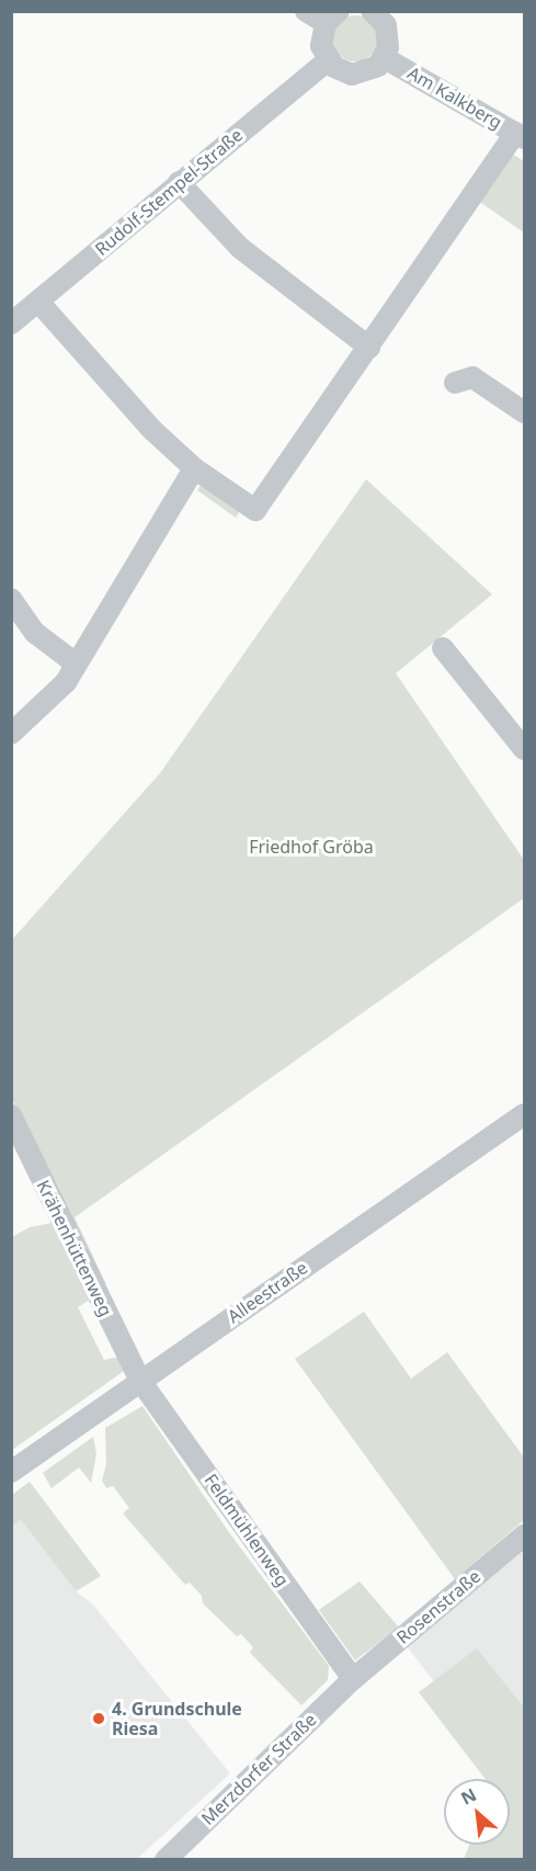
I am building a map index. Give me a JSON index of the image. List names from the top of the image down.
{
  "streets": {
    "street": [
      "Am Kalkberg",
      "Rudolf-Stempel-Straße",
      "Krähenhüttenweg",
      "Alleestraße",
      "Feldmühlenweg",
      "Rosenstraße",
      "Merzdorfer Straße"
    ]
  },
  "crossings": [
    ["Krähenhüttenweg", "Alleestraße"],
    ["Krähenhüttenweg", "Feldmühlenweg"],
    ["Alleestraße", "Feldmühlenweg"],
    ["Feldmühlenweg", "Rosenstraße"],
    ["Feldmühlenweg", "Merzdorfer Straße"],
    ["Rosenstraße", "Merzdorfer Straße"]
  ],
  "parks": ["Friedhof Gröba"],
  "places": ["4. Grundschule Riesa"],
  "north": "top left"
}
